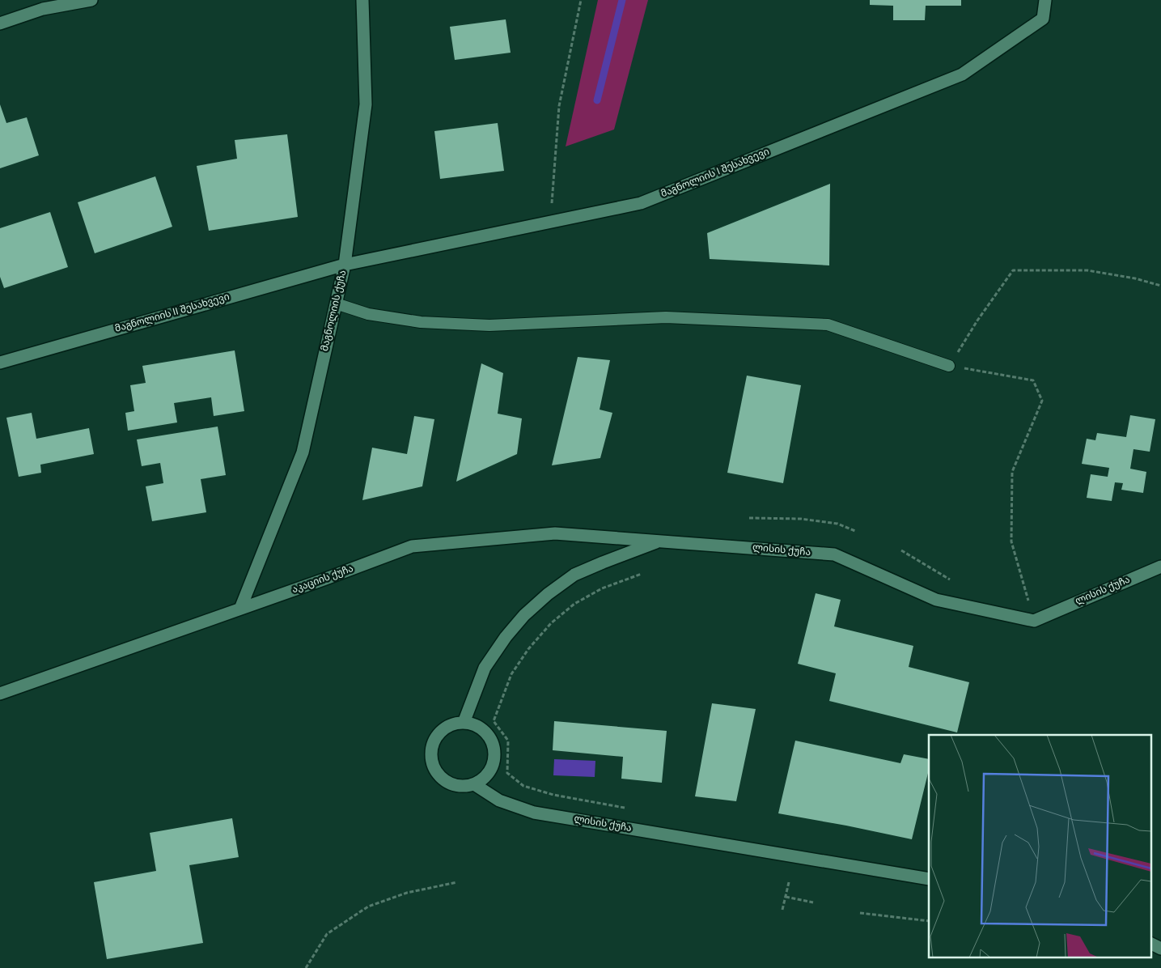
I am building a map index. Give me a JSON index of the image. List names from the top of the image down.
{
  "streets": {
    "street": [
      "მაგნოლიის I შესახვევი",
      "მაგნოლიის ქუჩა",
      "მაგნოლიის II შესახვევი",
      "ლისის ქუჩა",
      "აკაციის ქუჩა"
    ]
  },
  "crossings": [
    ["მაგნოლიის I შესახვევი", "მაგნოლიის ქუჩა"],
    ["მაგნოლიის I შესახვევი", "მაგნოლიის II შესახვევი"],
    ["მაგნოლიის ქუჩა", "მაგნოლიის II შესახვევი"],
    ["მაგნოლიის ქუჩა", "აკაციის ქუჩა"],
    ["ლისის ქუჩა", "აკაციის ქუჩა"]
  ]
}
